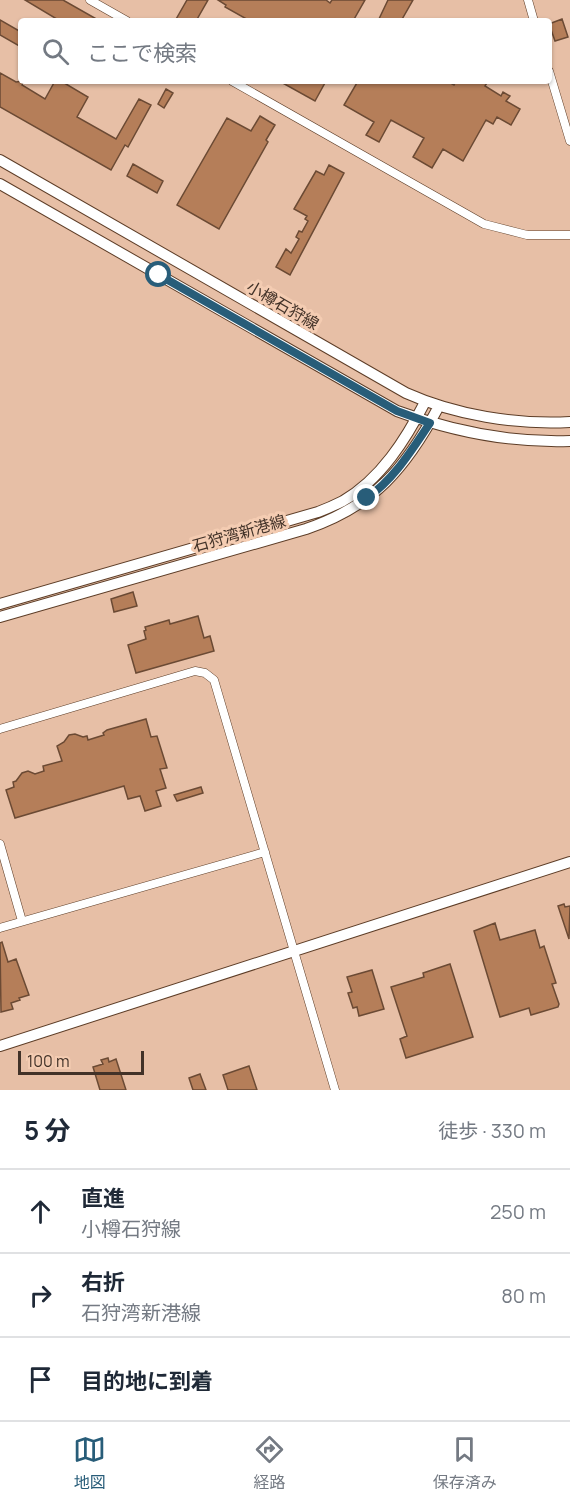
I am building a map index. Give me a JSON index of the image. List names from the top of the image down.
{
  "streets": {
    "main road": ["小樽石狩線", "石狩湾新港線"]
  },
  "crossings": [
    ["小樽石狩線", "石狩湾新港線"]
  ],
  "scale_bar": "100 m",
  "page": {
    "search": "ここで検索",
    "scale": "100 m",
    "heading": ["5 分", "徒歩 · 330 m"],
    "list": [
      ["直進", "小樽石狩線", "250 m"],
      ["右折", "石狩湾新港線", "80 m"],
      "目的地に到着"
    ],
    "nav": ["地図", "経路", "保存済み"]
  }
}
